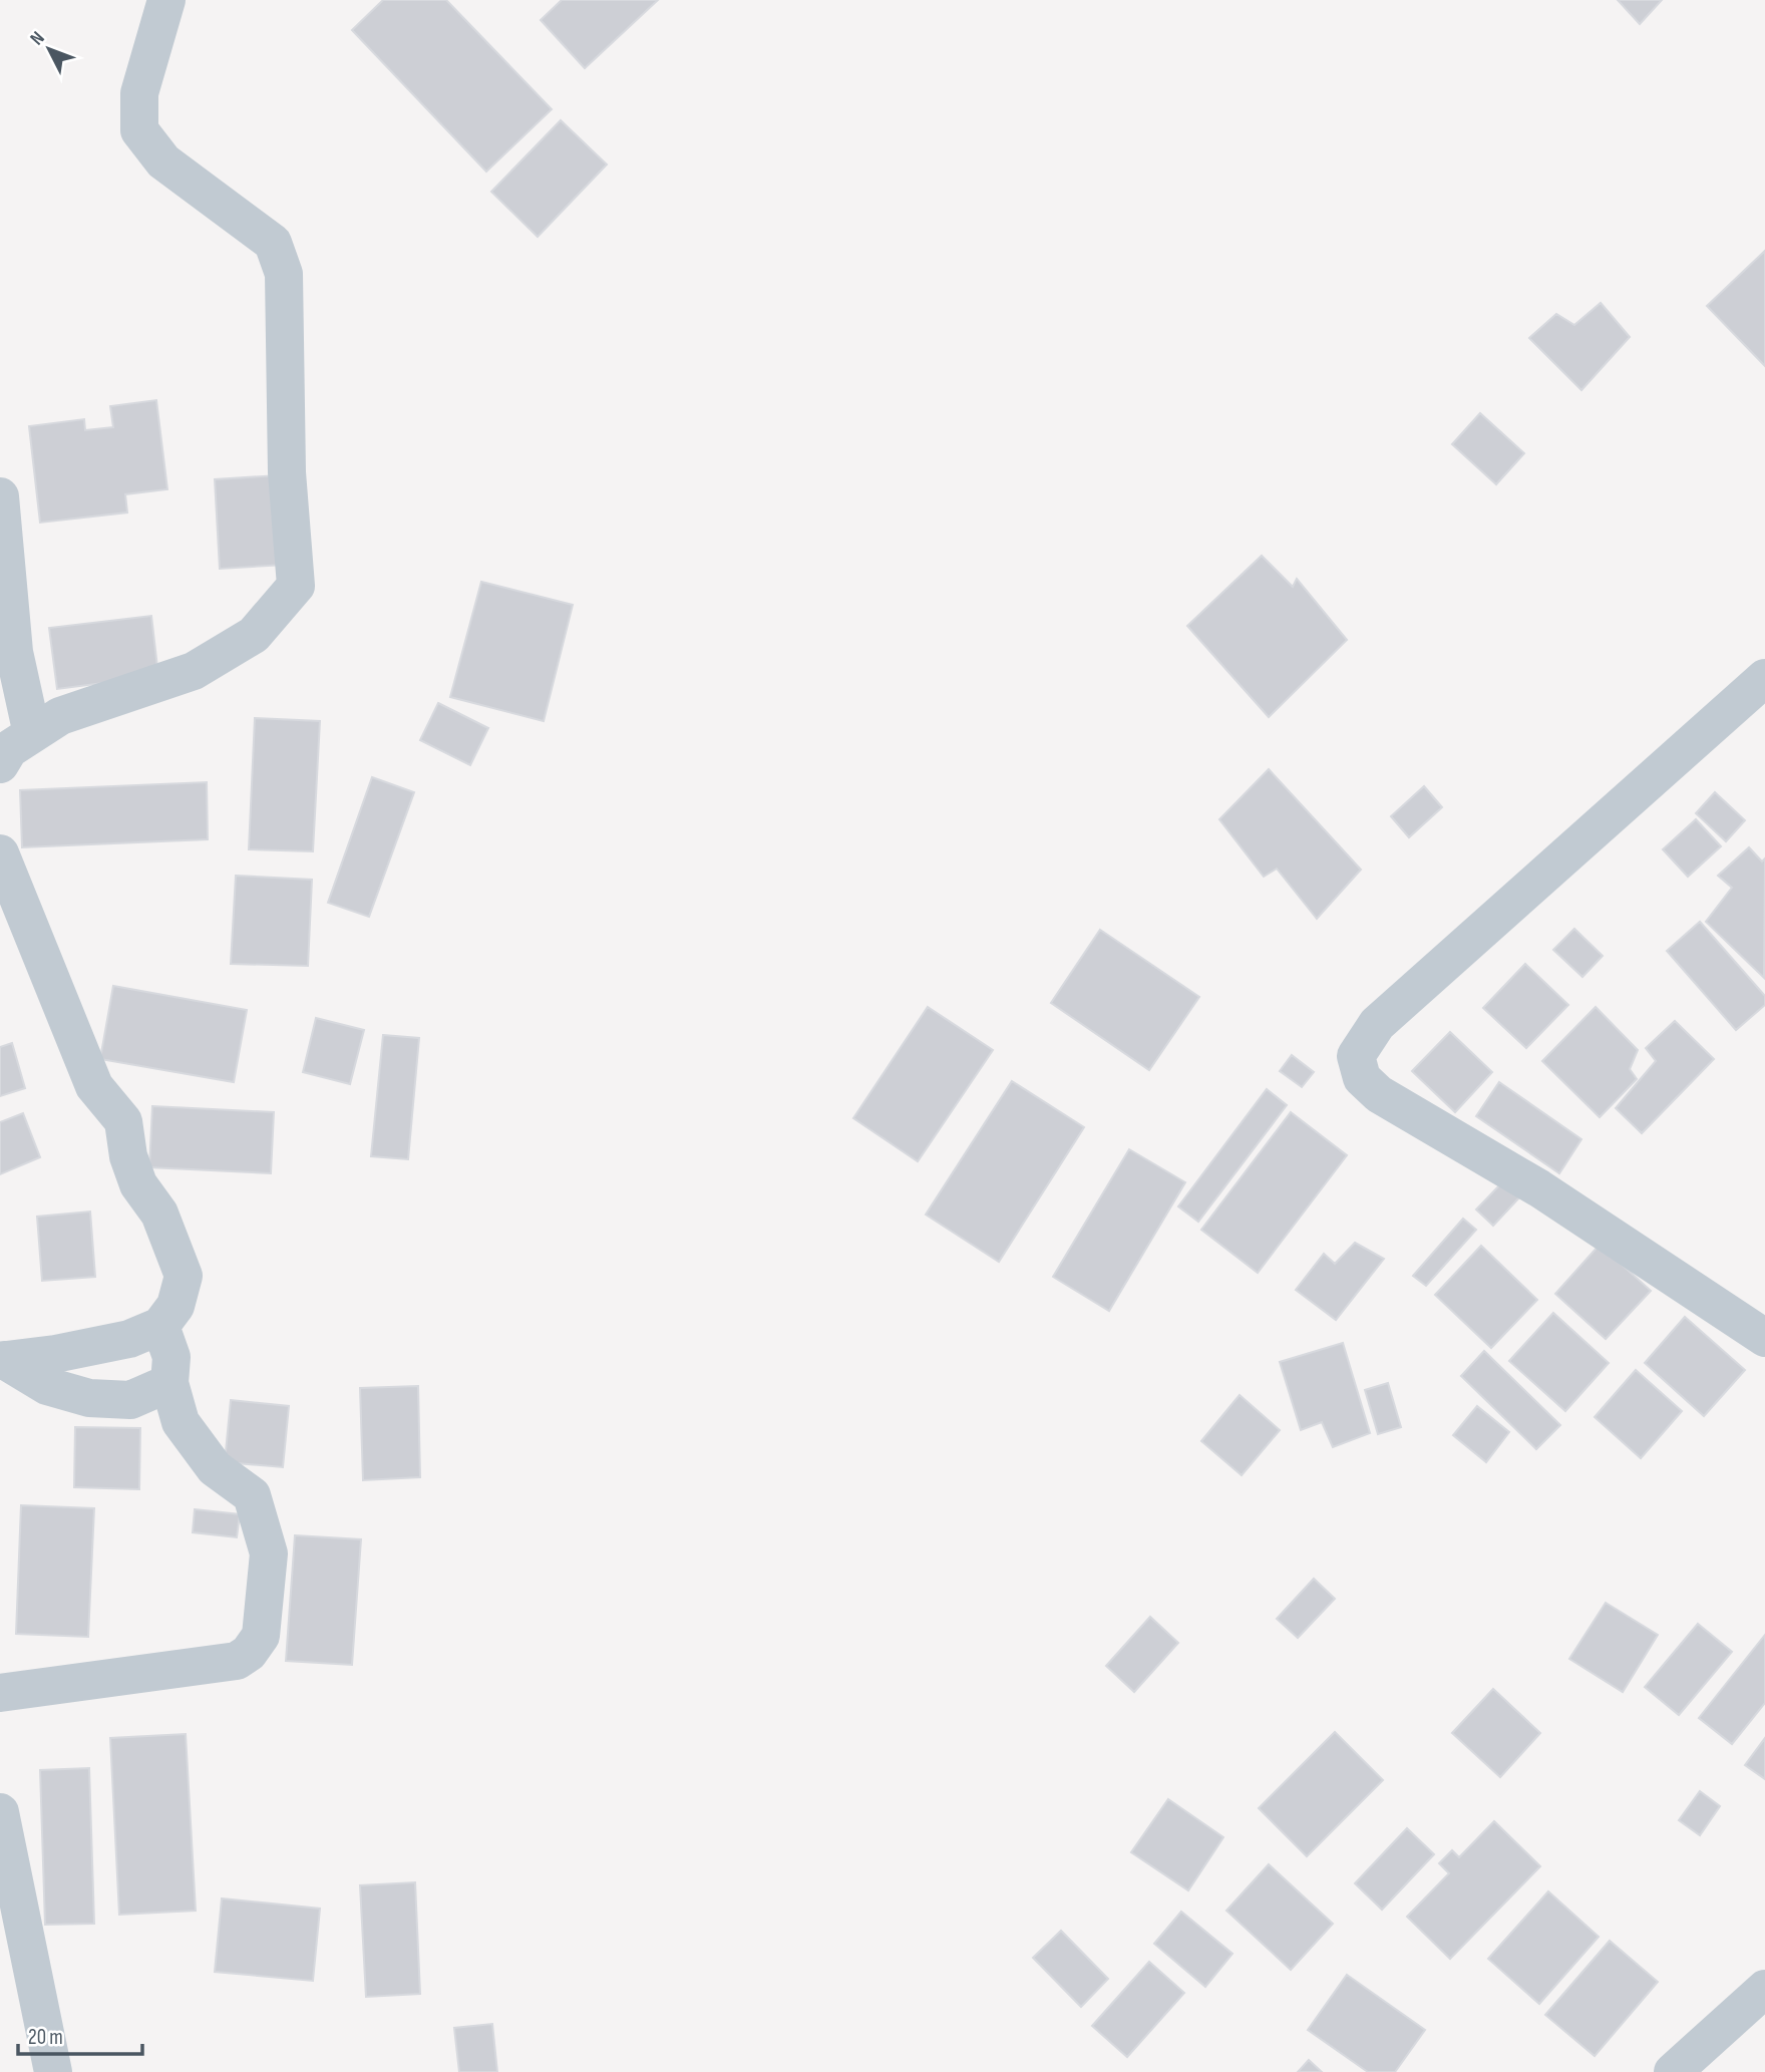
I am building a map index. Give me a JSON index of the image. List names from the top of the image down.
{
  "scale_bar": "20 m",
  "north": "top left"
}
